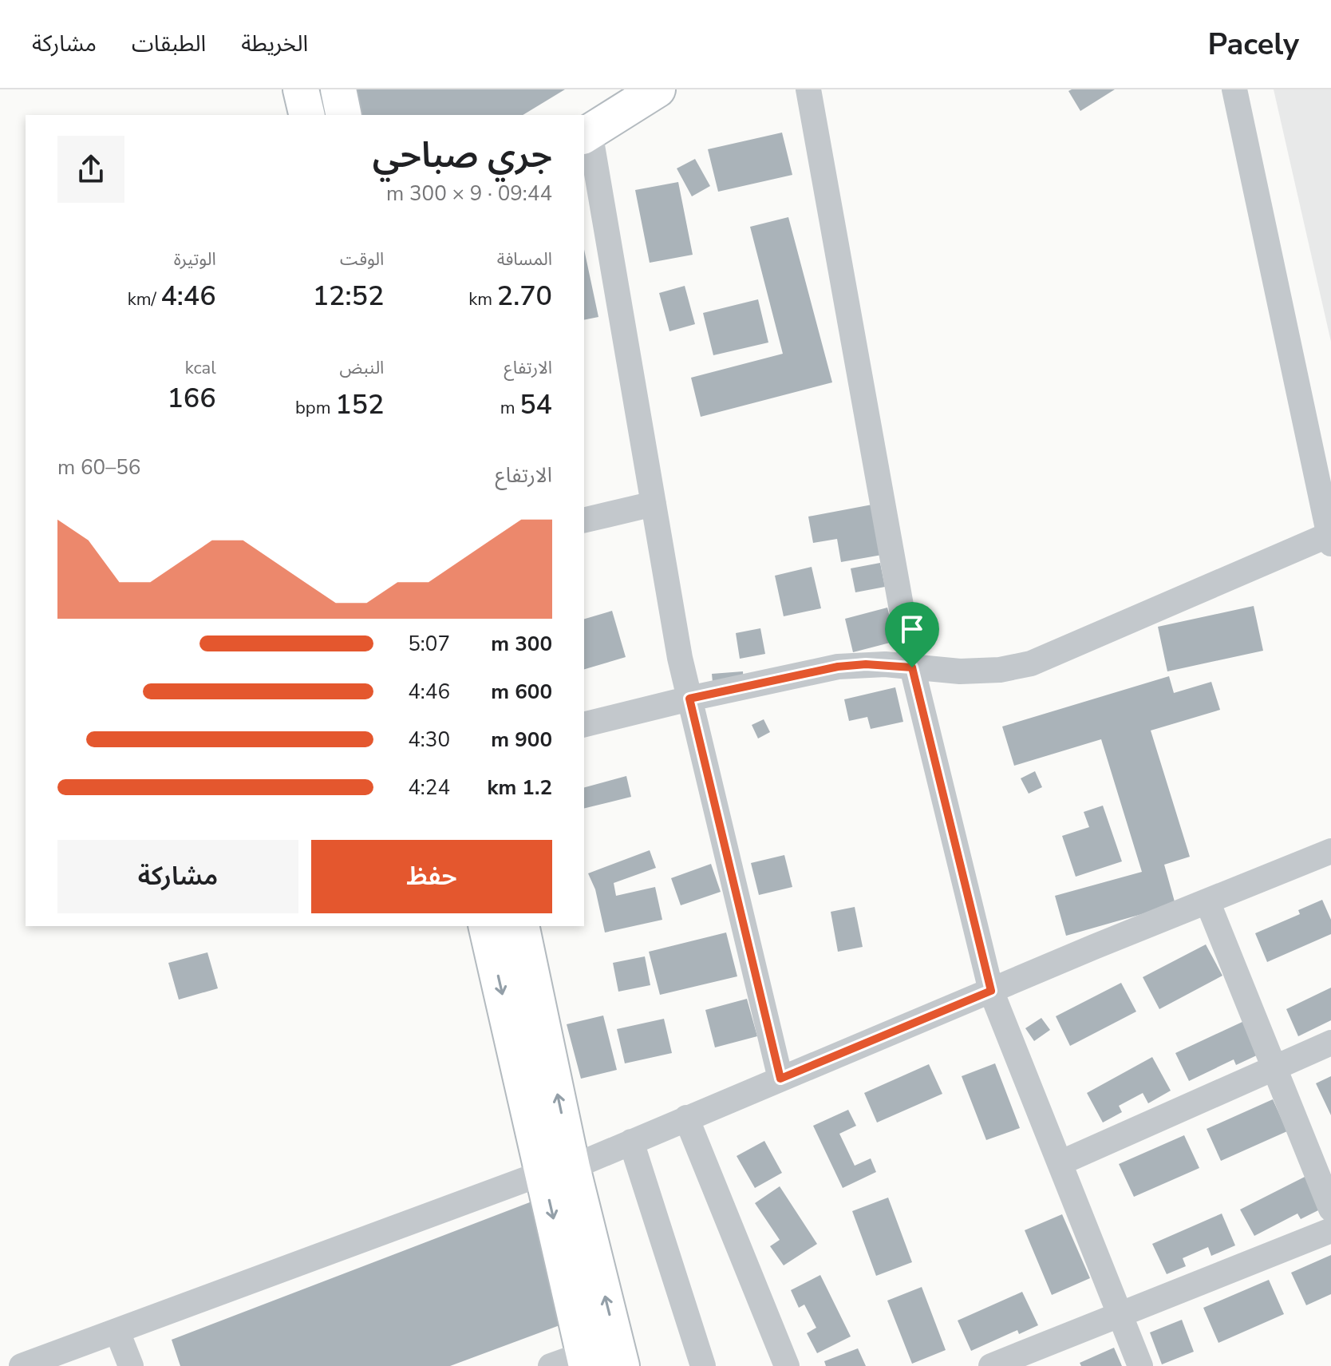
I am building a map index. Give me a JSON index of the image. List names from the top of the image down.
{
  "page": {
    "header": "Pacely",
    "nav": ["الخريطة", "الطبقات", "مشاركة"],
    "heading": ["جري صباحي", "09:44 · 9 × 300 m"],
    "stats": [
      ["المسافة", "2.70 km"],
      ["الوقت", "12:52"],
      ["الوتيرة", "4:46 /km"],
      ["الارتفاع", "54 m"],
      ["النبض", "152 bpm"],
      ["kcal", "166"]
    ],
    "chart": ["الارتفاع", "56–60 m"],
    "list": [
      {
        "name": "300 m",
        "note": "5:07"
      },
      {
        "name": "600 m",
        "note": "4:46"
      },
      {
        "name": "900 m",
        "note": "4:30"
      },
      {
        "name": "1.2 km",
        "note": "4:24"
      }
    ],
    "buttons": ["حفظ", "مشاركة"]
  }
}
